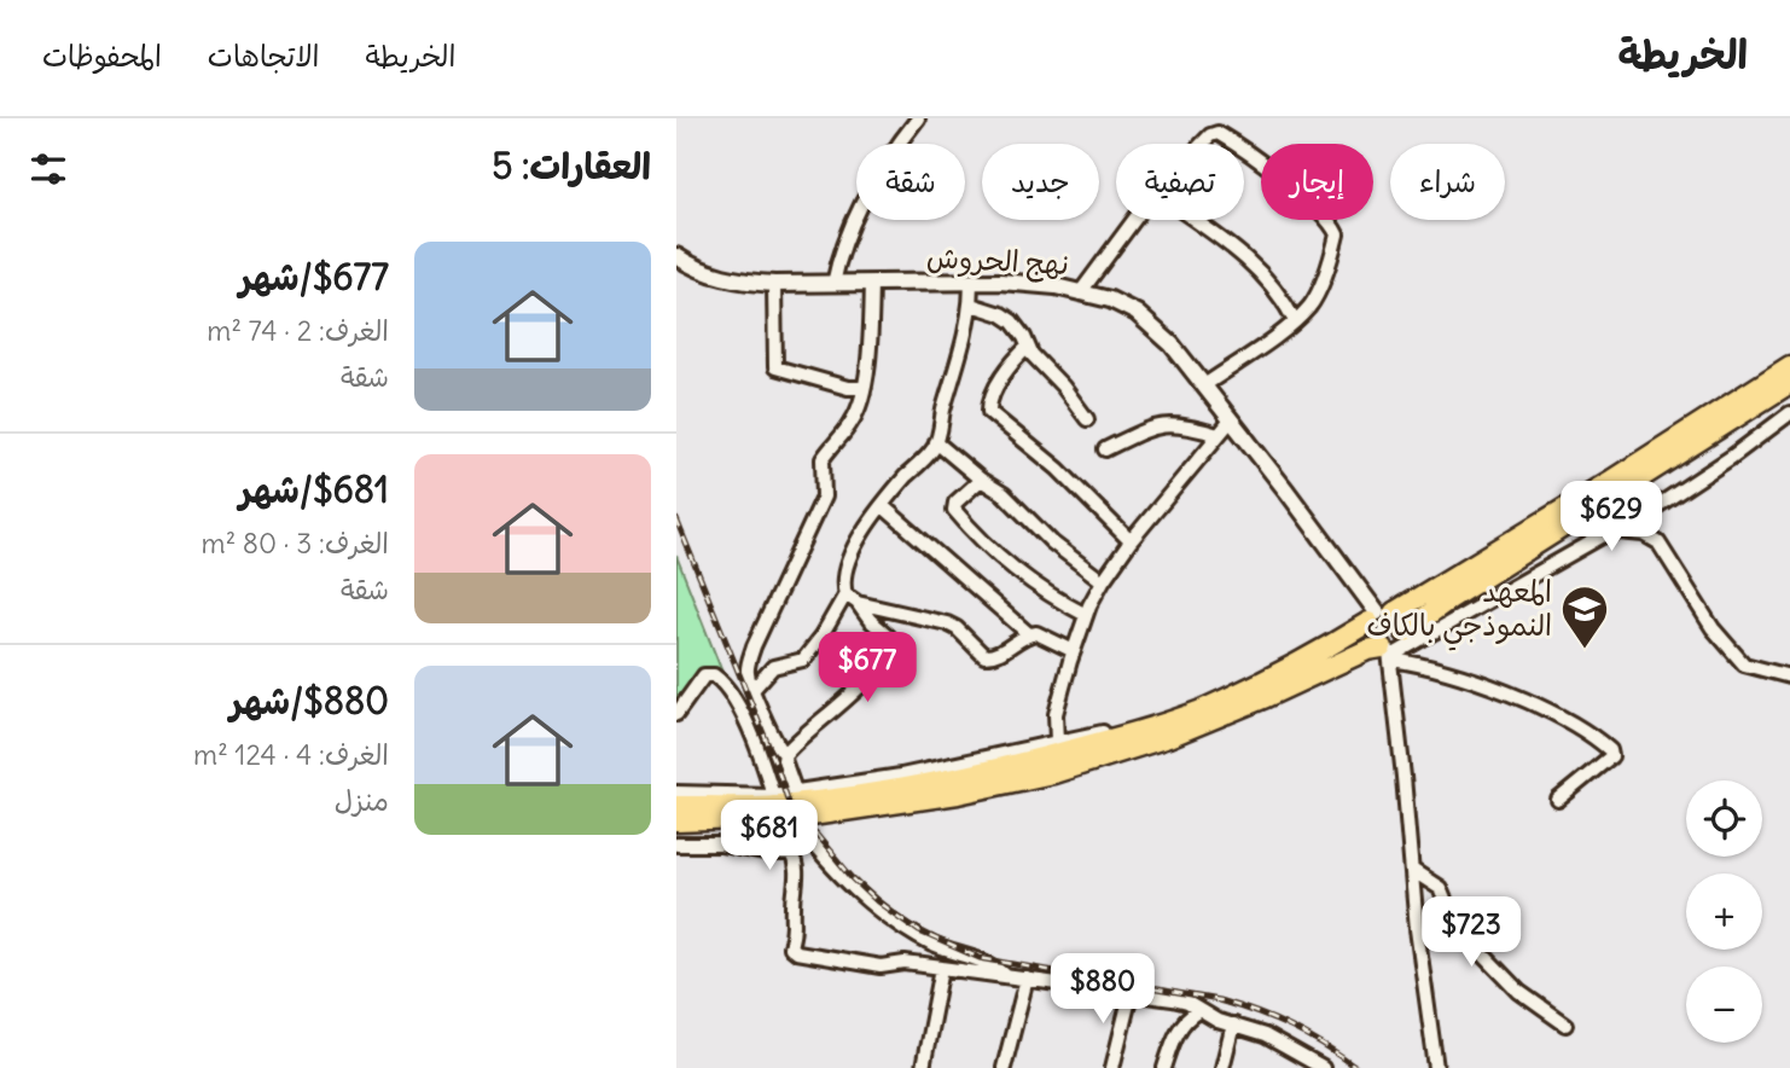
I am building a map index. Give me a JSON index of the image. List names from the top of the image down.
{
  "streets": {
    "street": ["نهج الحروش"]
  },
  "places": {
    "school or university": ["المعهد النموذجي بالكاف"]
  },
  "page": {
    "header": "الخريطة",
    "nav": ["الخريطة", "الاتجاهات", "المحفوظات"],
    "heading": "العقارات: 5",
    "chip": [
      "شراء",
      "إيجار",
      "تصفية",
      "جديد",
      "شقة"
    ],
    "list": [
      {
        "name": "$677/شهر",
        "note": "الغرف: 2 · 74 m² · شقة"
      },
      {
        "name": "$681/شهر",
        "note": "الغرف: 3 · 80 m² · شقة"
      },
      {
        "name": "$880/شهر",
        "note": "الغرف: 4 · 124 m² · منزل"
      }
    ],
    "price": [
      "$629",
      "$677",
      "$681",
      "$723",
      "$880"
    ],
    "map_buttons": ["+", "−"]
  }
}
